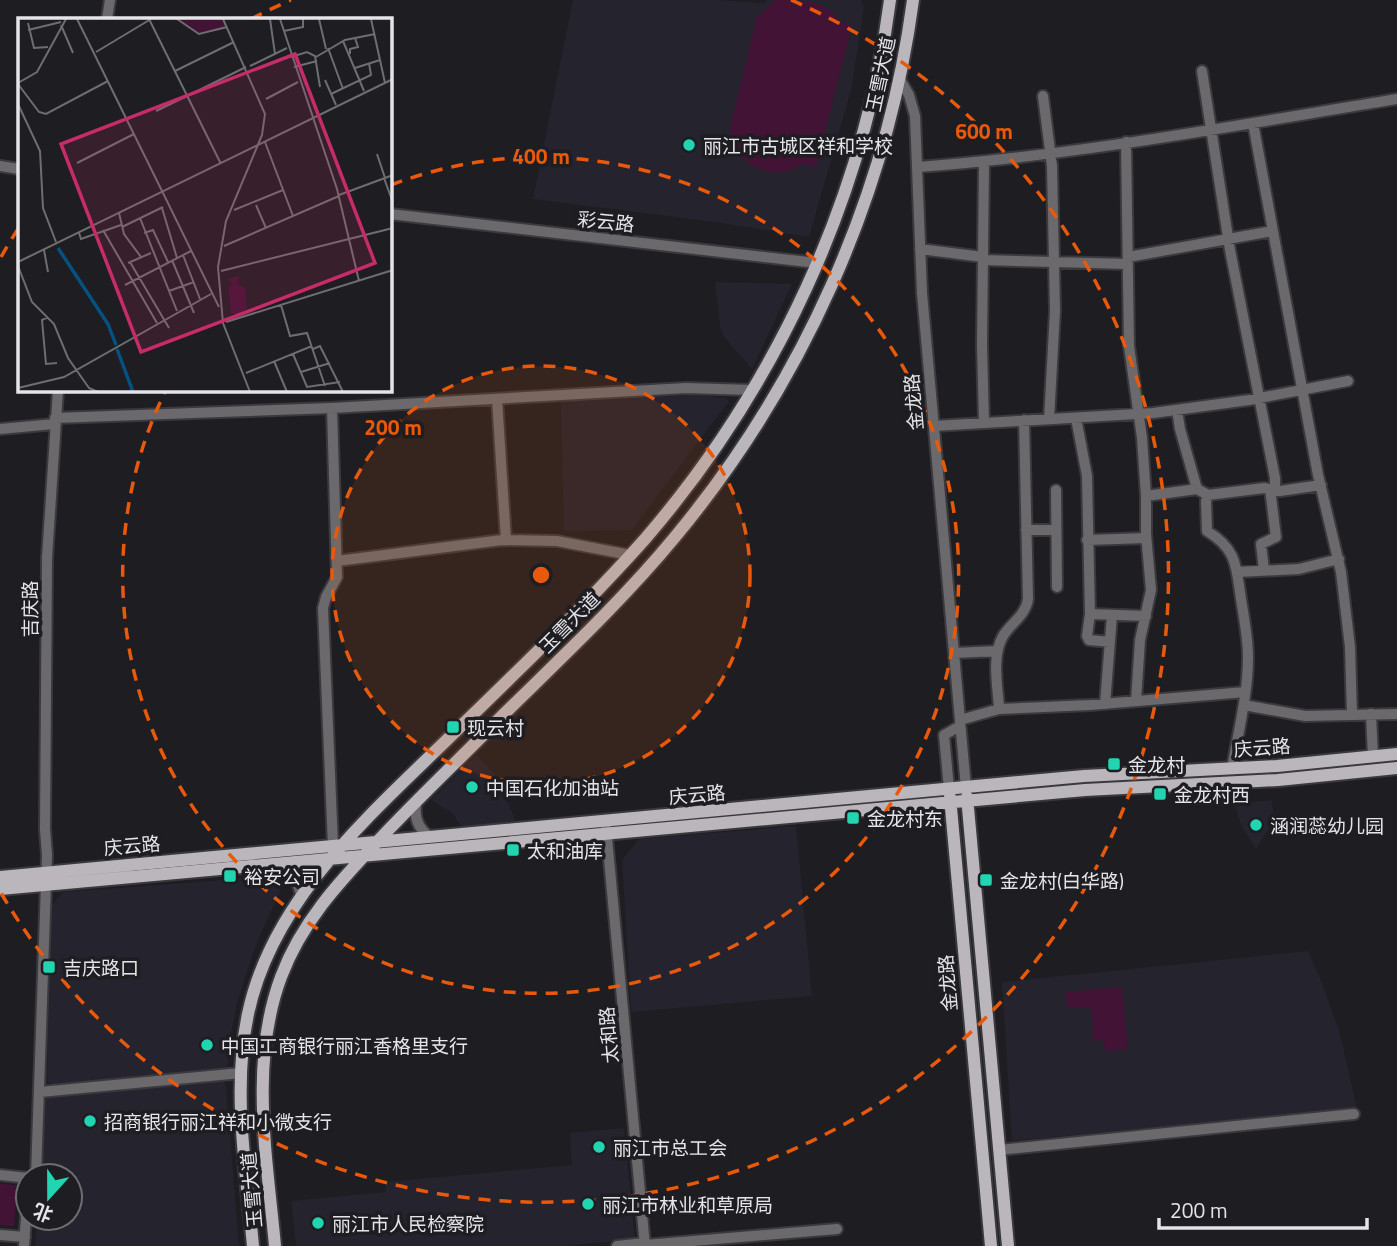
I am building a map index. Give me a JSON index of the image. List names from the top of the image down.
{
  "streets": {
    "main road": ["玉雪大道", "金龙路", "庆云路"],
    "street": ["彩云路", "吉庆路", "太和路"]
  },
  "crossings": [
    ["玉雪大道", "彩云路"],
    ["玉雪大道", "金龙路"],
    ["玉雪大道", "庆云路"],
    ["金龙路", "庆云路"],
    ["吉庆路", "庆云路"],
    ["庆云路", "太和路"]
  ],
  "places": {
    "other": [
      "丽江市古城区祥和学校",
      "中国石化加油站",
      "涵润蕊幼儿园",
      "中国工商银行丽江香格里支行",
      "招商银行丽江祥和小微支行",
      "丽江市总工会",
      "丽江市林业和草原局",
      "丽江市人民检察院"
    ],
    "transit": [
      "现云村",
      "金龙村",
      "金龙村西",
      "金龙村东",
      "太和油库",
      "裕安公司",
      "金龙村(白华路)",
      "吉庆路口"
    ]
  },
  "scale_bar": "200 m",
  "north": "bottom",
  "rings": ["600 m", "400 m", "200 m"]
}
